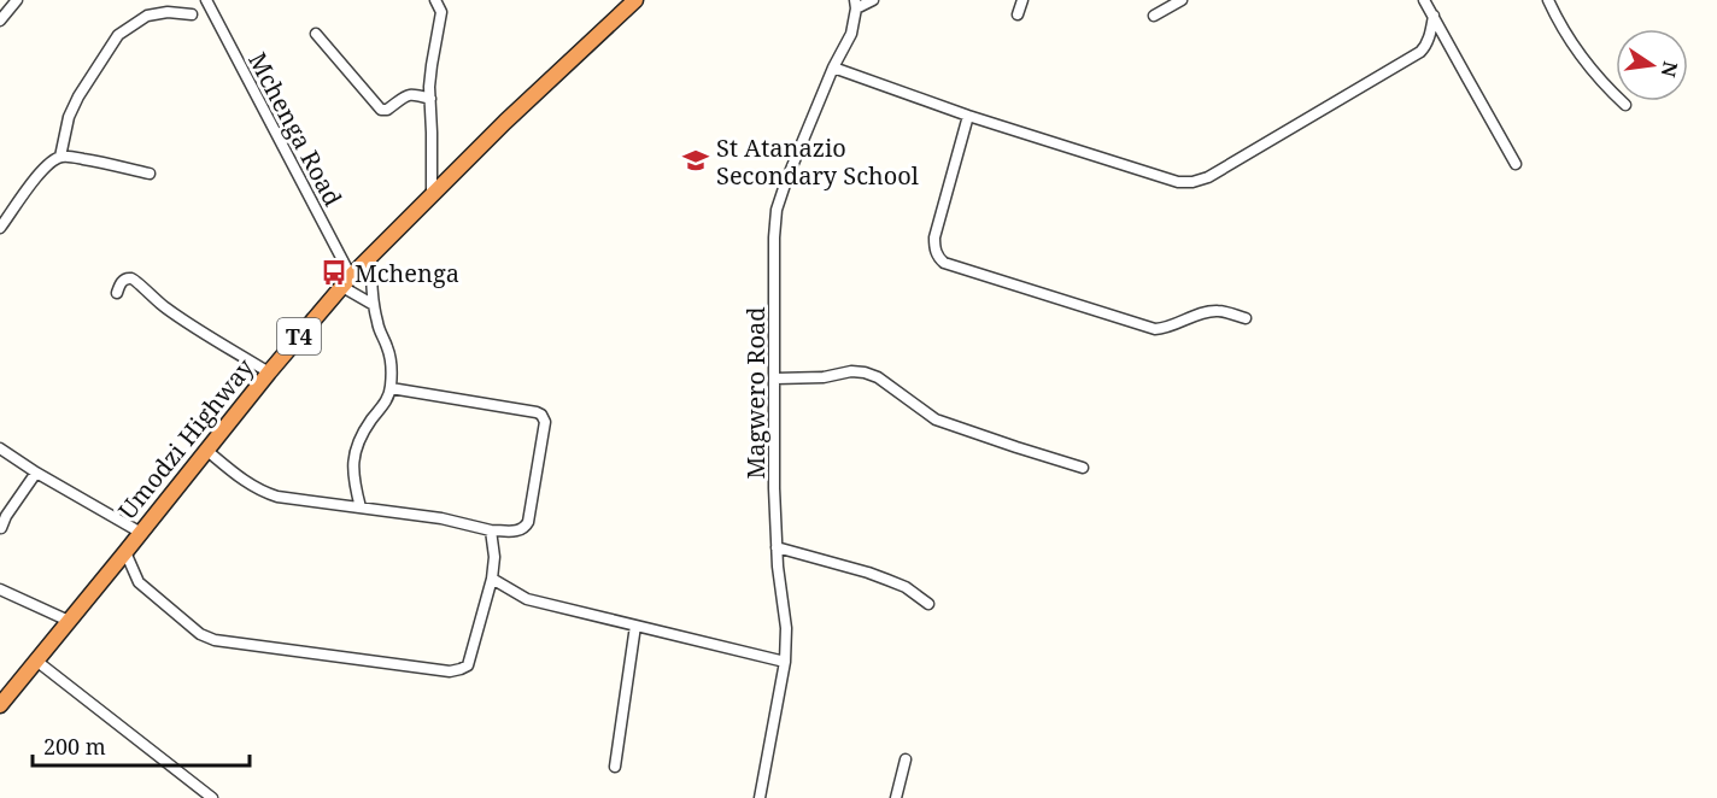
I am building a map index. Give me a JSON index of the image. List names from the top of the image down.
{
  "streets": {
    "highway": ["T4", "Umodzi Highway"],
    "street": ["Mchenga Road", "Magwero Road"]
  },
  "crossings": [
    ["Mchenga Road", "Umodzi Highway"]
  ],
  "places": {
    "school or university": ["St Atanazio Secondary School"],
    "bus stop": ["Mchenga"]
  },
  "scale_bar": "200 m",
  "north": "right"
}
